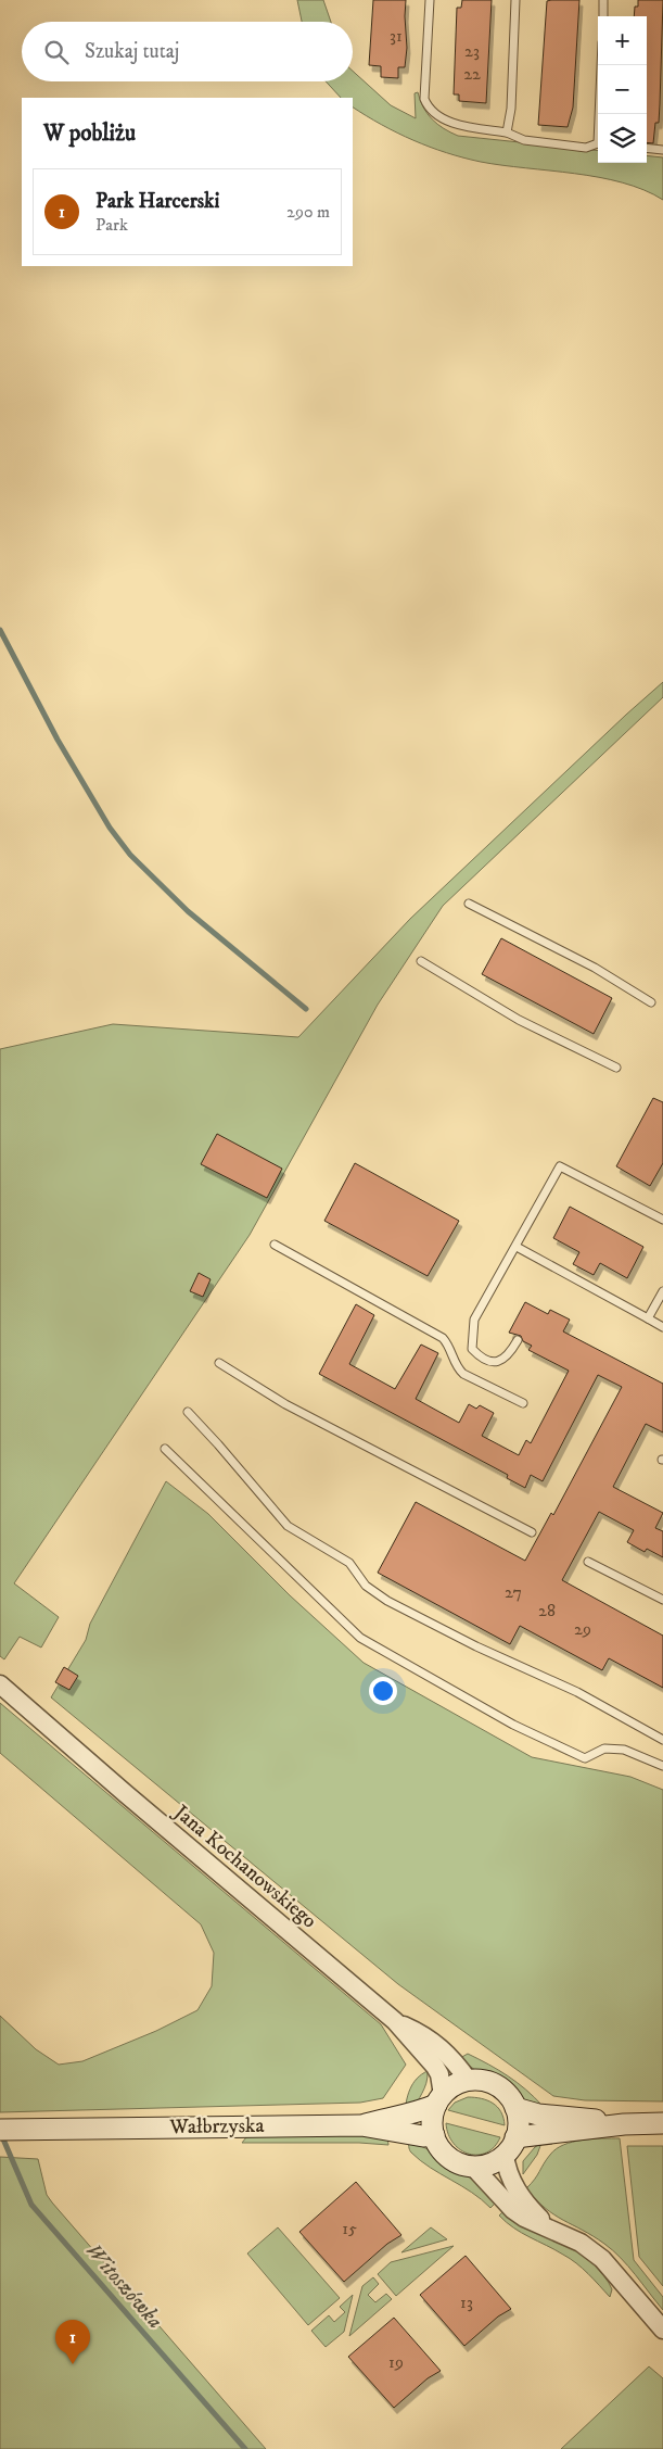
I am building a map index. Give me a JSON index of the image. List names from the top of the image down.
{
  "streets": {
    "main road": ["Wałbrzyska"],
    "street": ["Jana Kochanowskiego"]
  },
  "crossings": [
    ["Jana Kochanowskiego", "Wałbrzyska"]
  ],
  "water": ["Witoszówka"],
  "house_numbers": [
    "31",
    "23",
    "22",
    "27",
    "28",
    "29",
    "15",
    "13",
    "19"
  ],
  "page": {
    "map_buttons": ["+", "−"],
    "search": "Szukaj tutaj",
    "heading": "W pobliżu",
    "list": [
      {
        "mark": "1",
        "name": "Park Harcerski",
        "note": "Park",
        "value": "290 m"
      }
    ],
    "pins": "1"
  }
}
